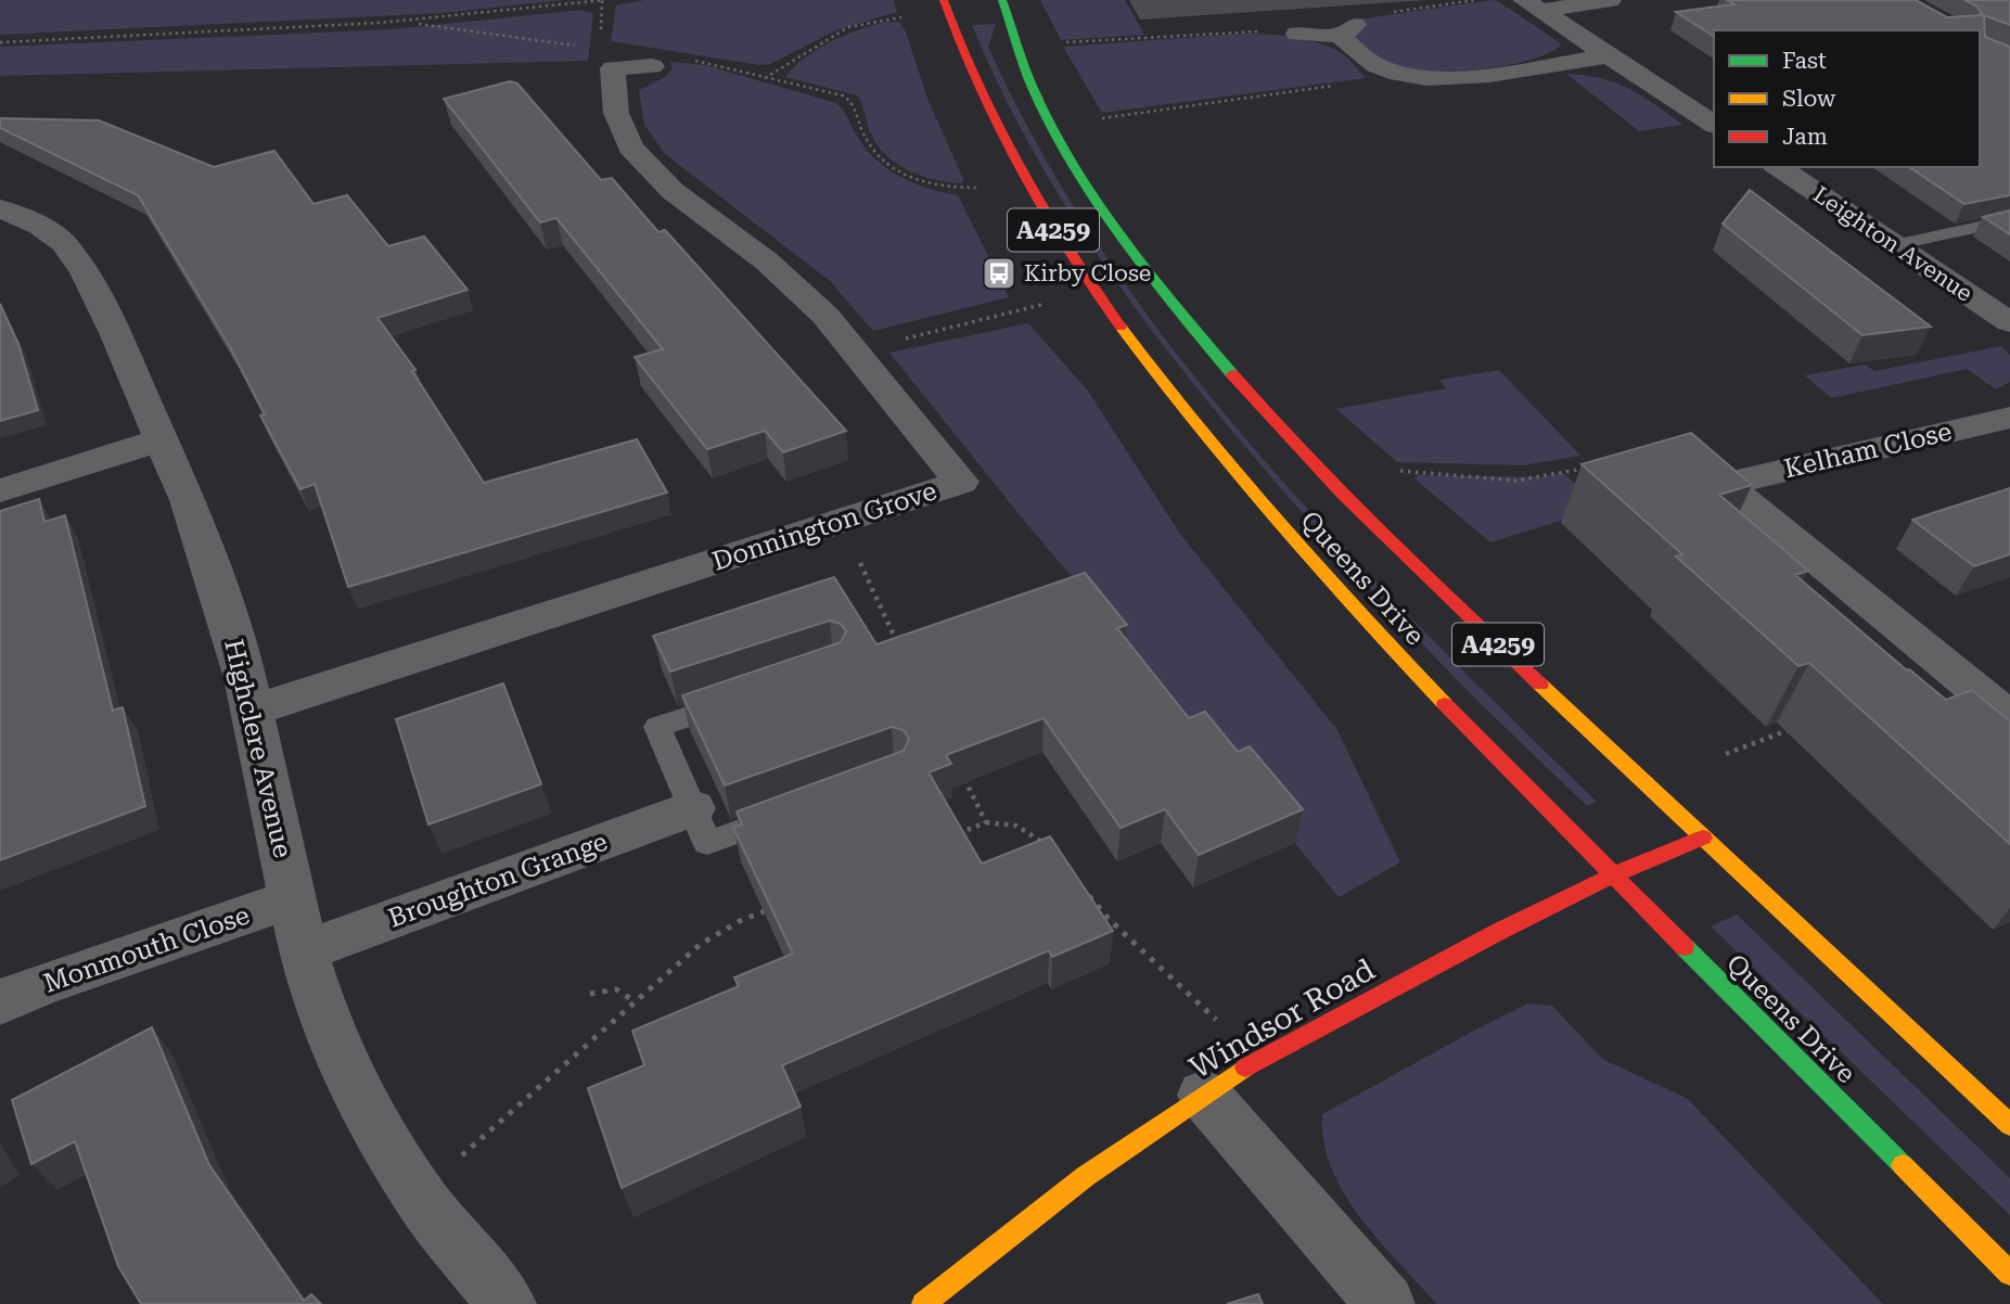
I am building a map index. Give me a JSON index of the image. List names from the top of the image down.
{
  "streets": {
    "main road": ["A4259", "Queens Drive", "Windsor Road"],
    "street": [
      "Leighton Avenue",
      "Kelham Close",
      "Donnington Grove",
      "Highclere Avenue",
      "Broughton Grange",
      "Monmouth Close"
    ]
  },
  "crossings": [
    ["Donnington Grove", "Highclere Avenue"],
    ["Queens Drive", "Windsor Road"],
    ["Highclere Avenue", "Broughton Grange"],
    ["Highclere Avenue", "Monmouth Close"]
  ],
  "places": {
    "bus stop": ["Kirby Close"]
  },
  "legend": ["Fast", "Slow", "Jam"]
}
